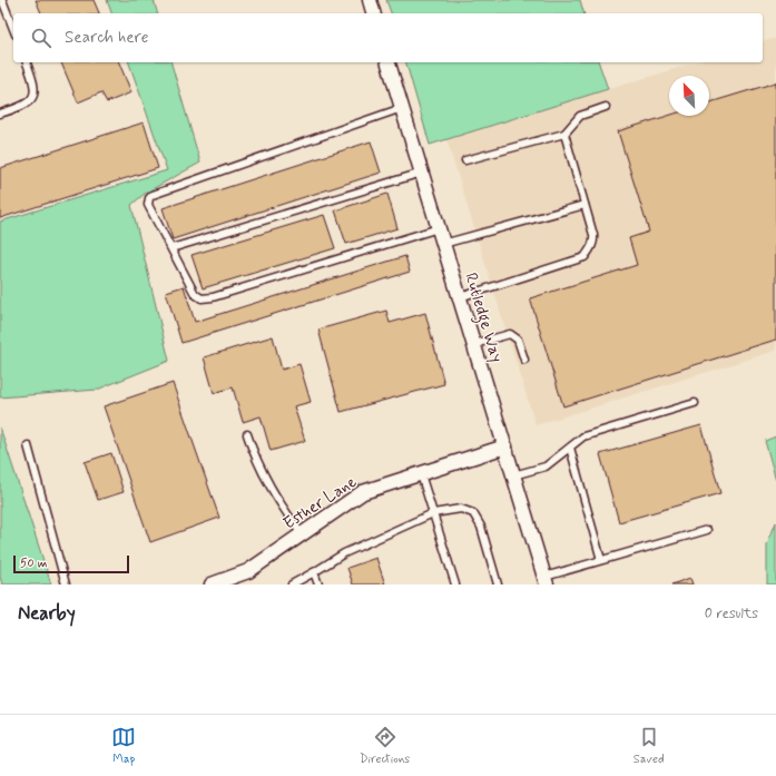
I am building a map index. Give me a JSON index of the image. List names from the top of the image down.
{
  "streets": {
    "street": ["Rutledge Way", "Esther Lane"]
  },
  "crossings": [
    ["Rutledge Way", "Esther Lane"]
  ],
  "scale_bar": "50 m",
  "north": "top left",
  "page": {
    "search": "Search here",
    "scale": "50 m",
    "heading": ["Nearby", "0 results"],
    "nav": ["Map", "Directions", "Saved"]
  }
}
